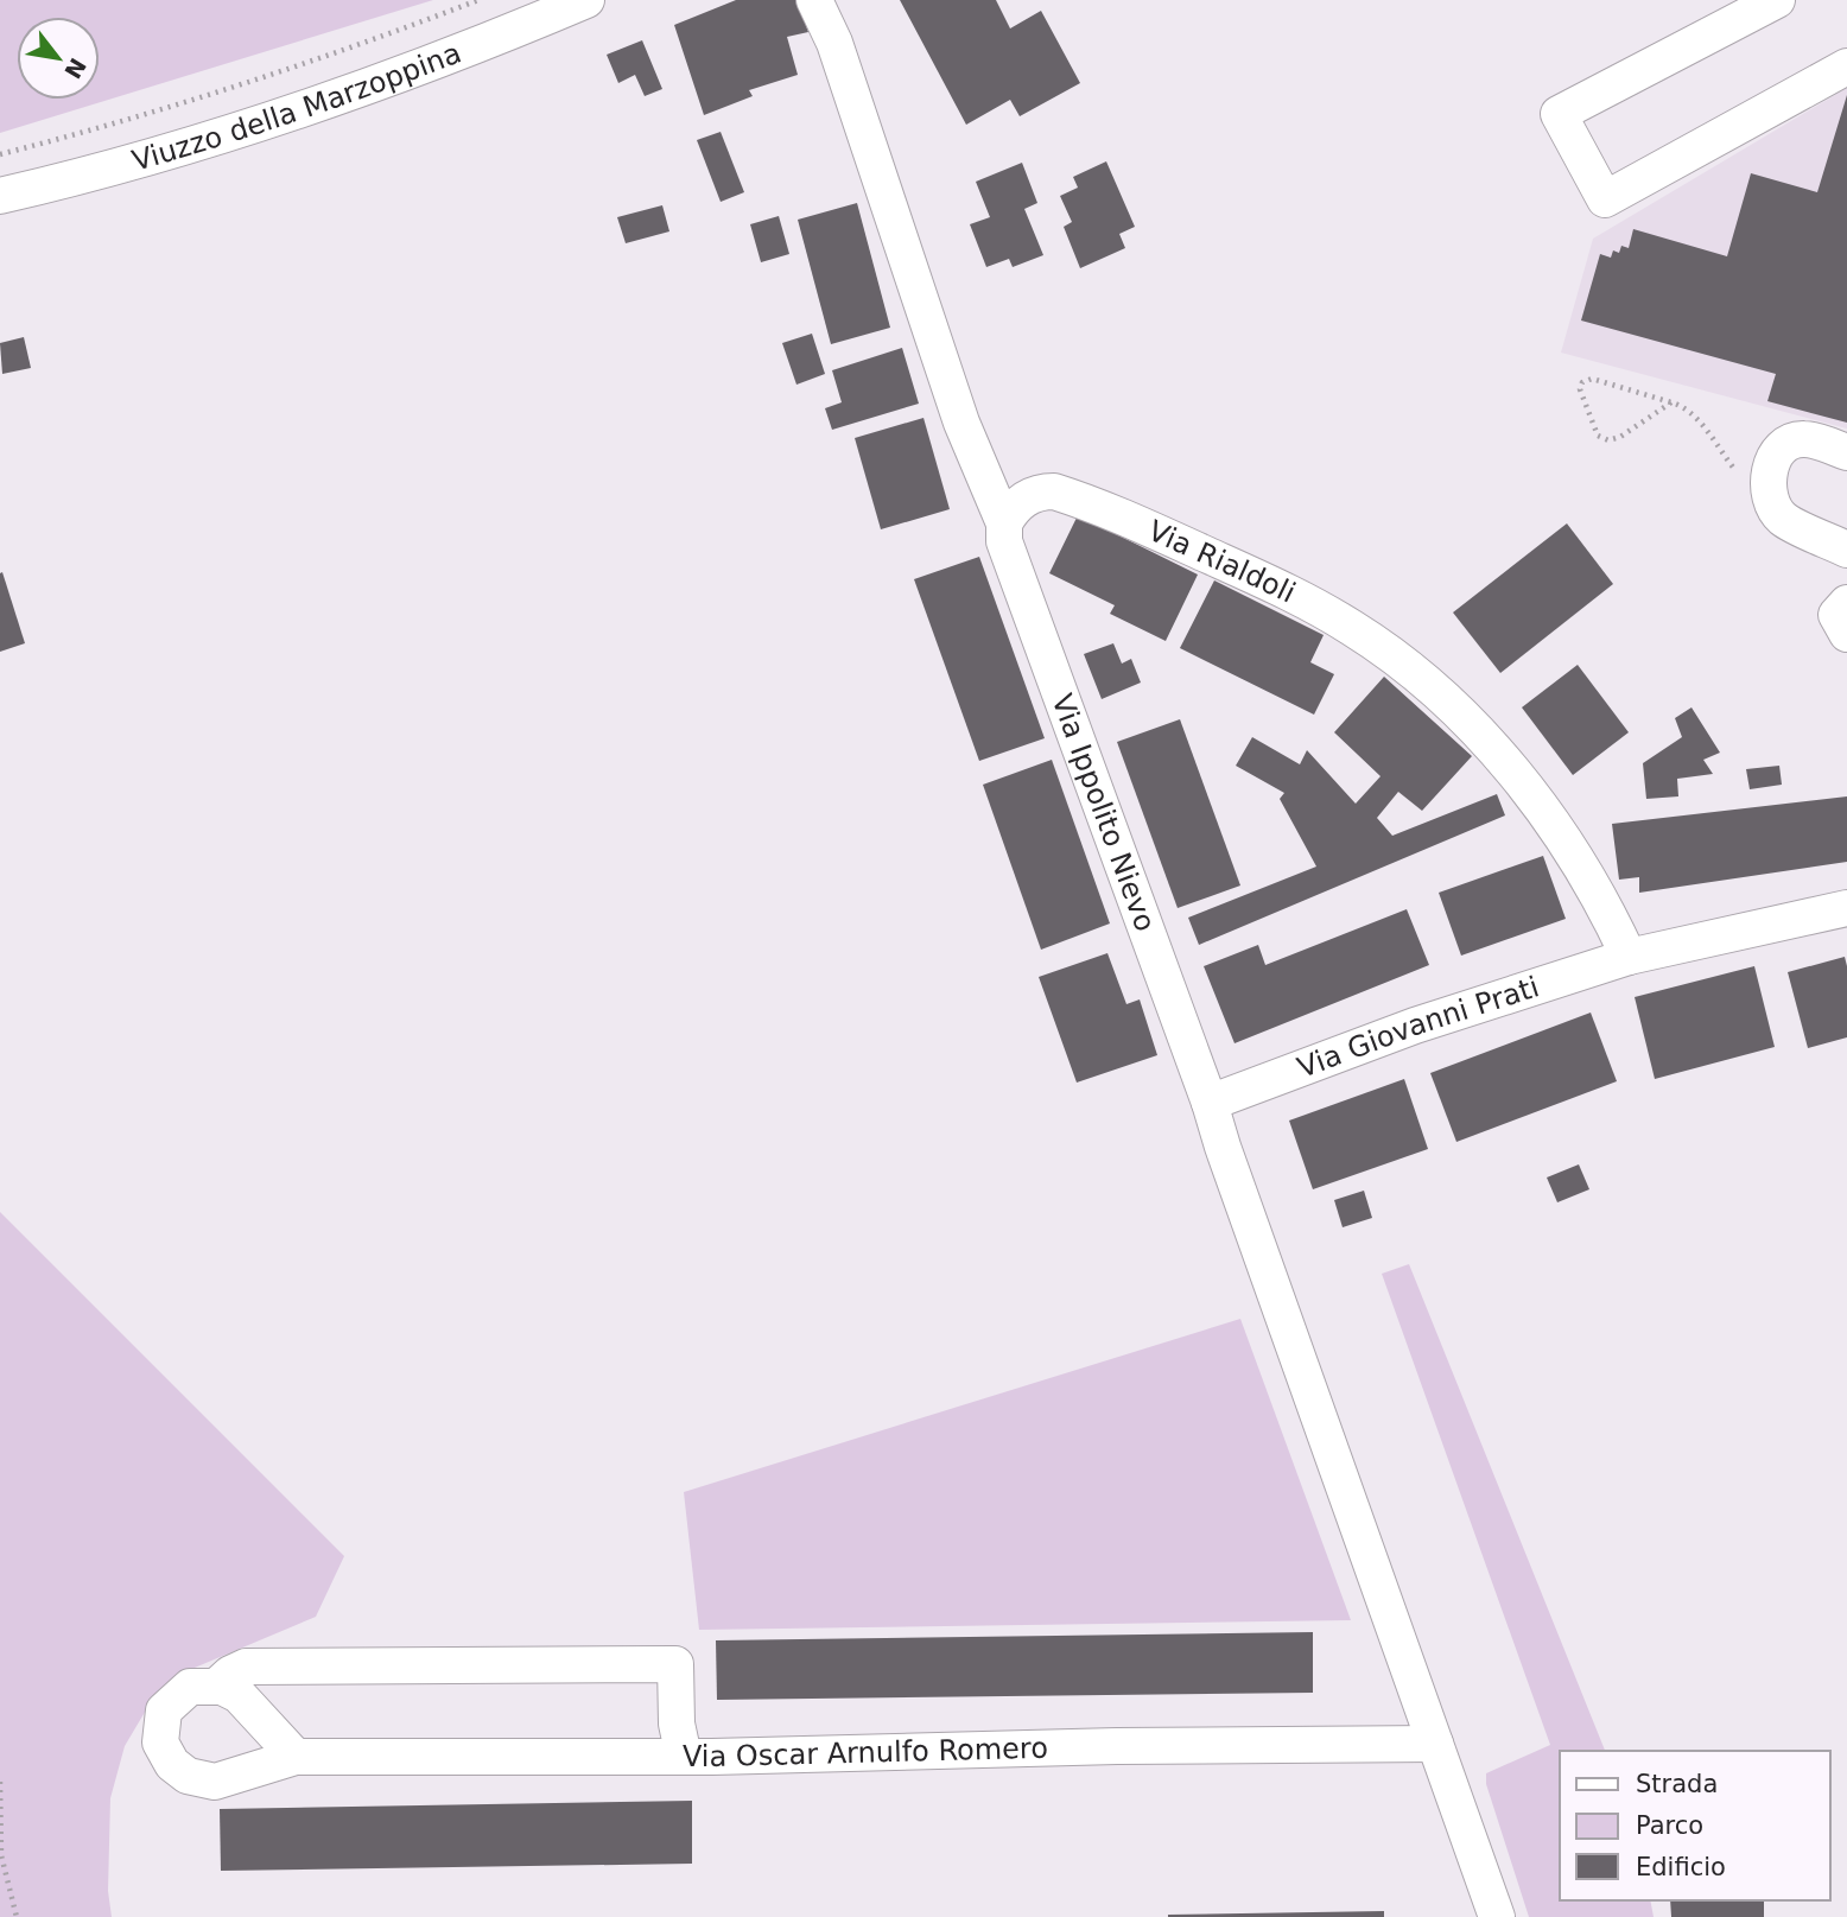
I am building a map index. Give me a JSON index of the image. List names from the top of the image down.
{
  "streets": {
    "street": [
      "Viuzzo della Marzoppina",
      "Via Rialdoli",
      "Via Ippolito Nievo",
      "Via Giovanni Prati",
      "Via Oscar Arnulfo Romero"
    ]
  },
  "crossings": [
    ["Via Rialdoli", "Via Ippolito Nievo"],
    ["Via Rialdoli", "Via Giovanni Prati"],
    ["Via Ippolito Nievo", "Via Giovanni Prati"]
  ],
  "legend": ["Strada", "Parco", "Edificio"],
  "north": "bottom right"
}
